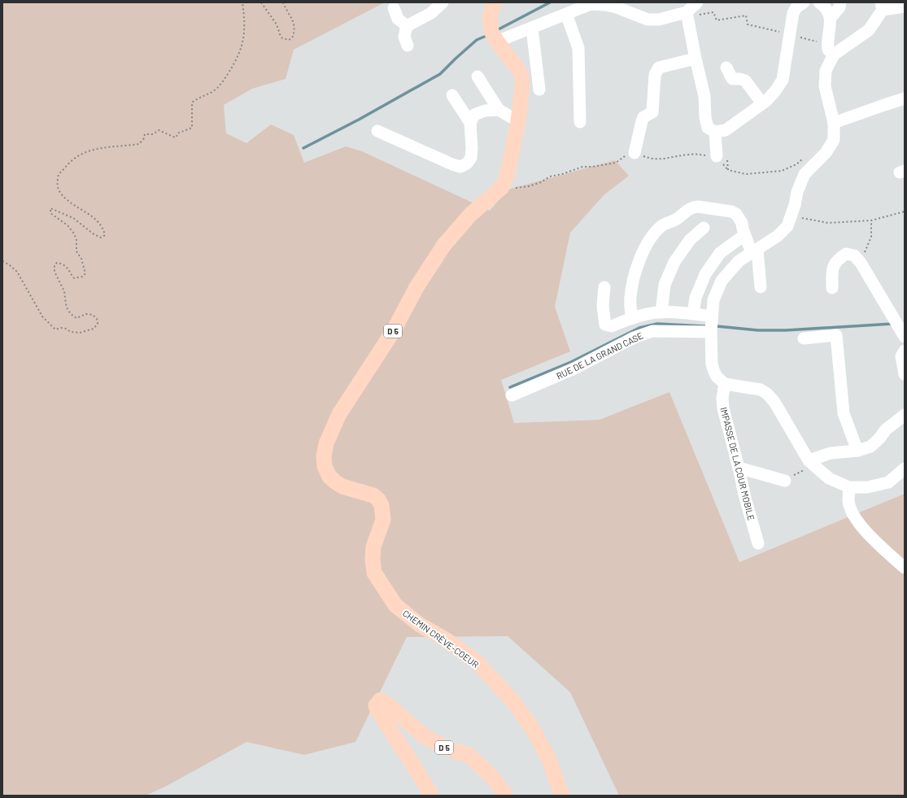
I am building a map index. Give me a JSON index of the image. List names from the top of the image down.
{
  "streets": {
    "main road": ["D 5", "CHEMIN CRÈVE-COEUR"],
    "street": ["RUE DE LA GRAND CASE", "IMPASSE DE LA COUR MOBILE"]
  },
  "crossings": [
    ["D 5", "CHEMIN CRÈVE-COEUR"]
  ]
}
